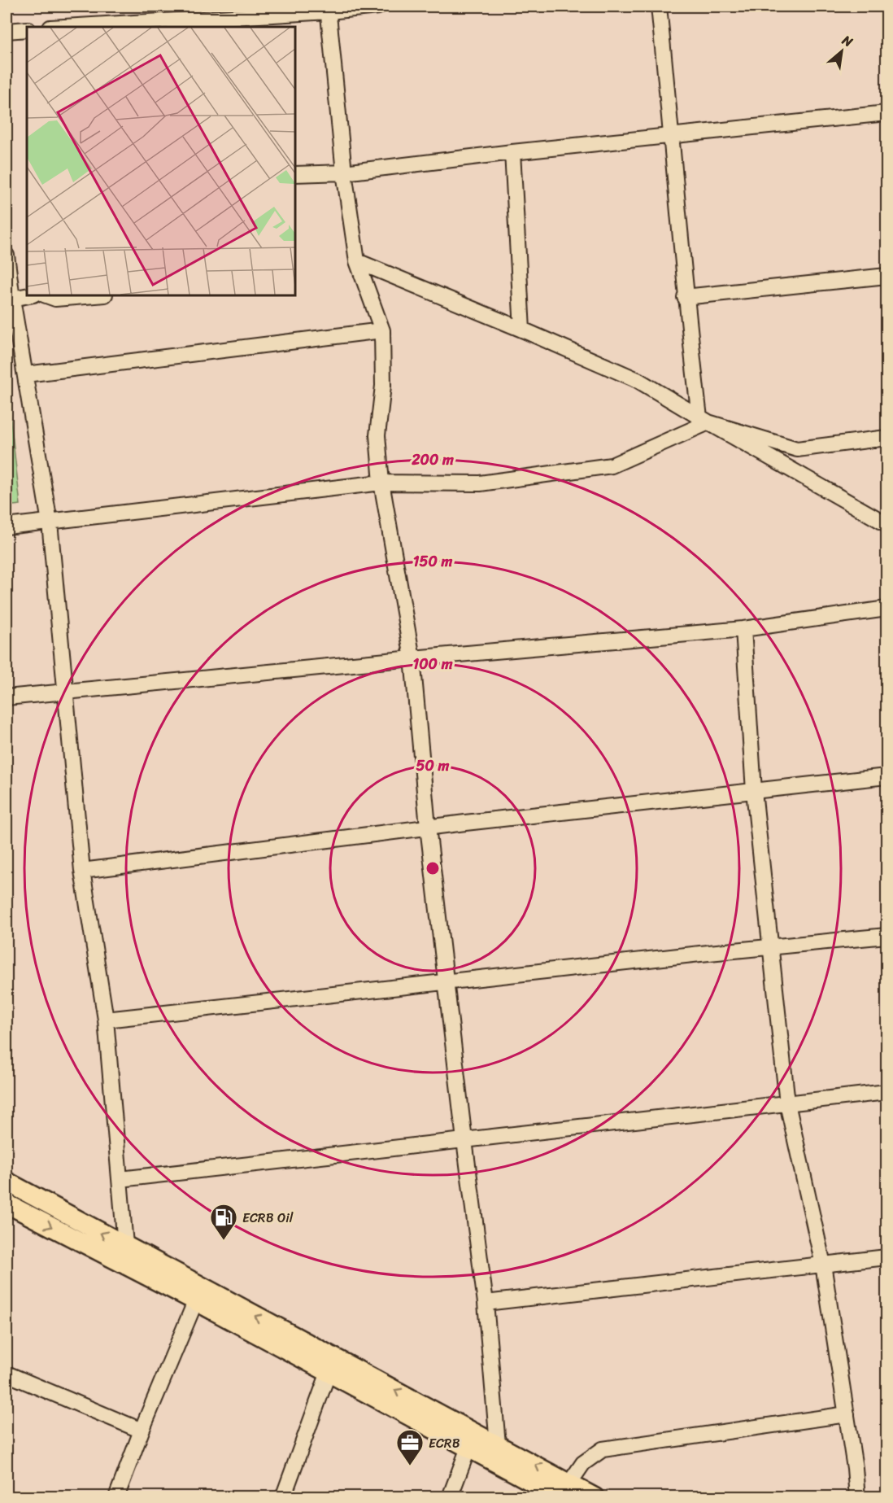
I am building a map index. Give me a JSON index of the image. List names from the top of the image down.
{
  "places": {
    "fuel station": ["ECRB Oil"],
    "office": ["ECRB"]
  },
  "north": "top right",
  "rings": [
    "200 m",
    "150 m",
    "100 m",
    "50 m"
  ]
}
